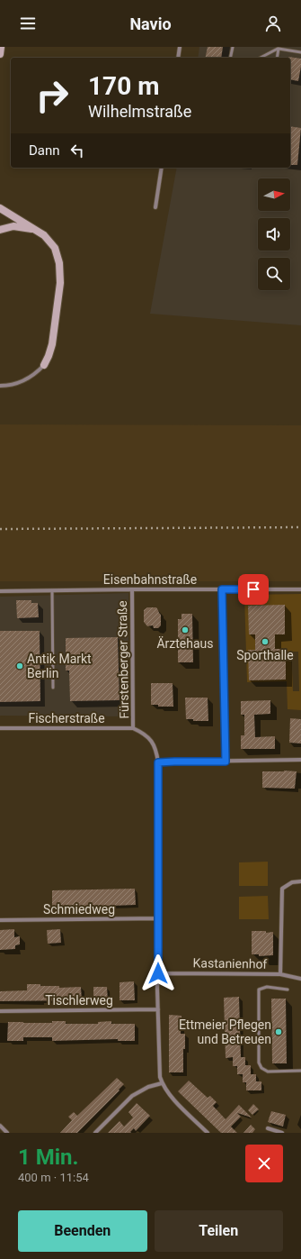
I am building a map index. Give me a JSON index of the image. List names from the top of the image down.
{
  "streets": {
    "street": [
      "Eisenbahnstraße",
      "Fürstenberger Straße",
      "Fischerstraße",
      "Schmiedweg",
      "Kastanienhof",
      "Tischlerweg"
    ]
  },
  "crossings": [
    ["Eisenbahnstraße", "Fürstenberger Straße"],
    ["Fürstenberger Straße", "Fischerstraße"],
    ["Fürstenberger Straße", "Schmiedweg"],
    ["Fürstenberger Straße", "Kastanienhof"],
    ["Fürstenberger Straße", "Tischlerweg"]
  ],
  "places": [
    "Ärztehaus",
    "Sporthalle",
    "Antik Markt Berlin",
    "Ettmeier Pflegen und Betreuen"
  ],
  "north": "right",
  "page": {
    "header": "Navio",
    "turn": ["170 m", "Wilhelmstraße"],
    "then": "Dann",
    "heading": ["1 Min.", "400 m · 11:54"],
    "buttons": ["Beenden", "Teilen"]
  }
}
